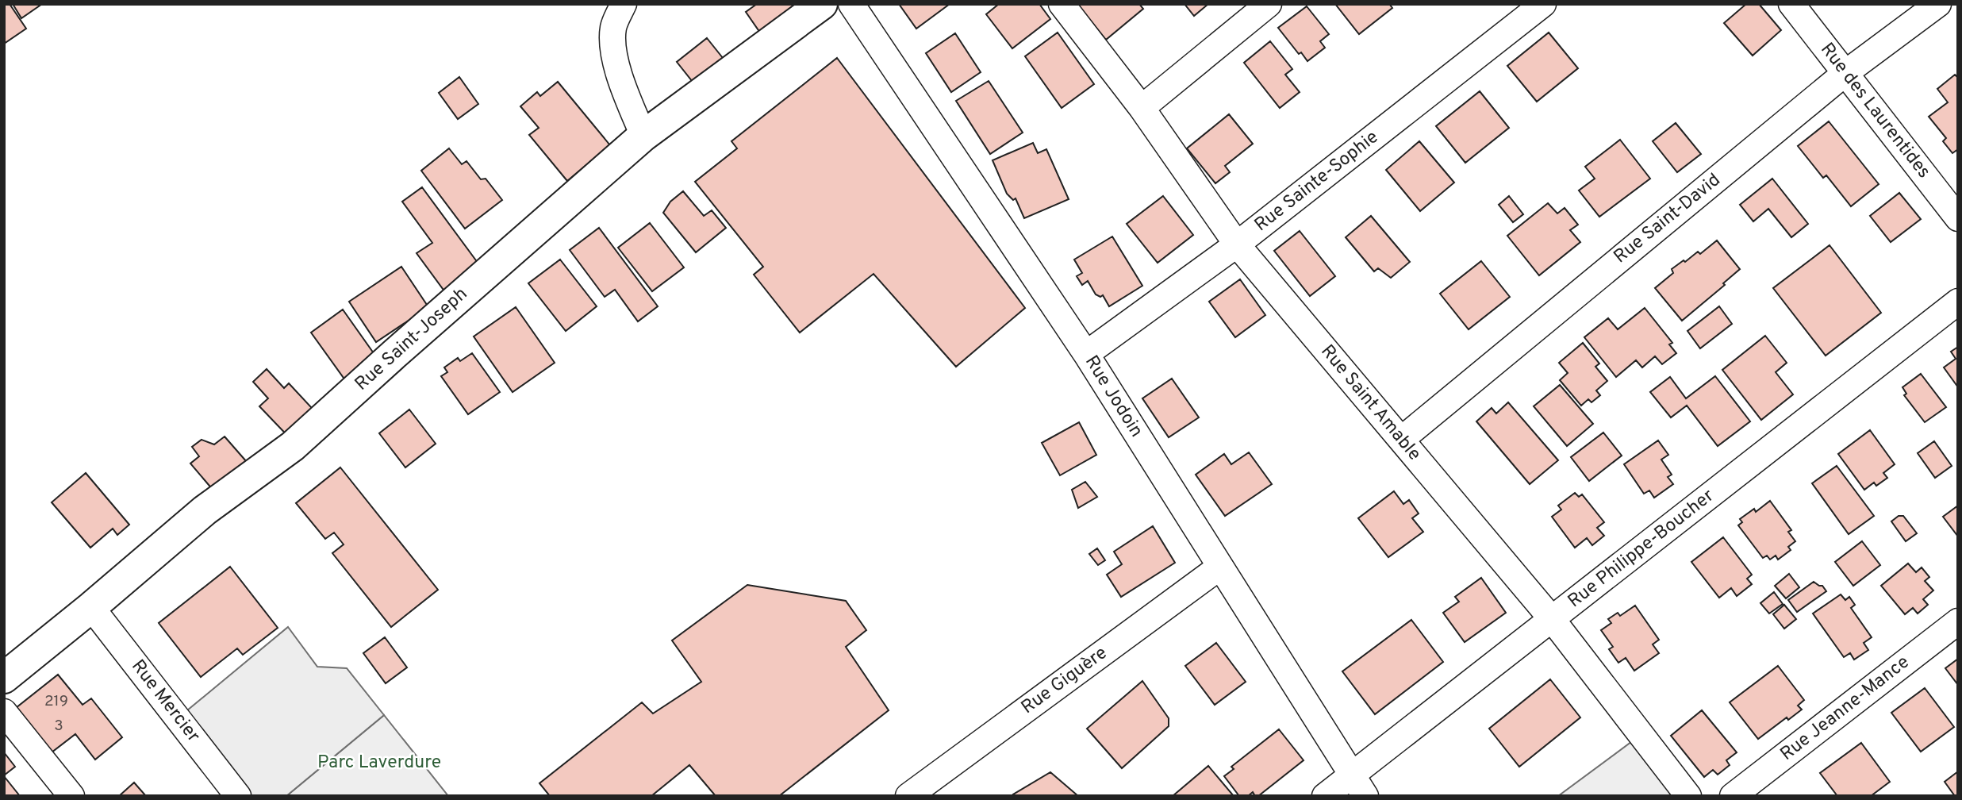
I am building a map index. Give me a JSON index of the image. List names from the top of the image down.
{
  "streets": {
    "street": [
      "Rue des Laurentides",
      "Rue Sainte-Sophie",
      "Rue Saint-David",
      "Rue Saint-Joseph",
      "Rue Jodoin",
      "Rue Saint Amable",
      "Rue Philippe-Boucher",
      "Rue Giguère",
      "Rue Mercier",
      "Rue Jeanne-Mance"
    ]
  },
  "crossings": [
    ["Rue des Laurentides", "Rue Saint-David"],
    ["Rue Sainte-Sophie", "Rue Jodoin"],
    ["Rue Sainte-Sophie", "Rue Saint Amable"],
    ["Rue Saint-David", "Rue Saint Amable"],
    ["Rue Saint-Joseph", "Rue Mercier"],
    ["Rue Jodoin", "Rue Philippe-Boucher"],
    ["Rue Jodoin", "Rue Giguère"],
    ["Rue Saint Amable", "Rue Philippe-Boucher"]
  ],
  "parks": ["Parc Laverdure"],
  "house_numbers": ["219", "3"]
}
